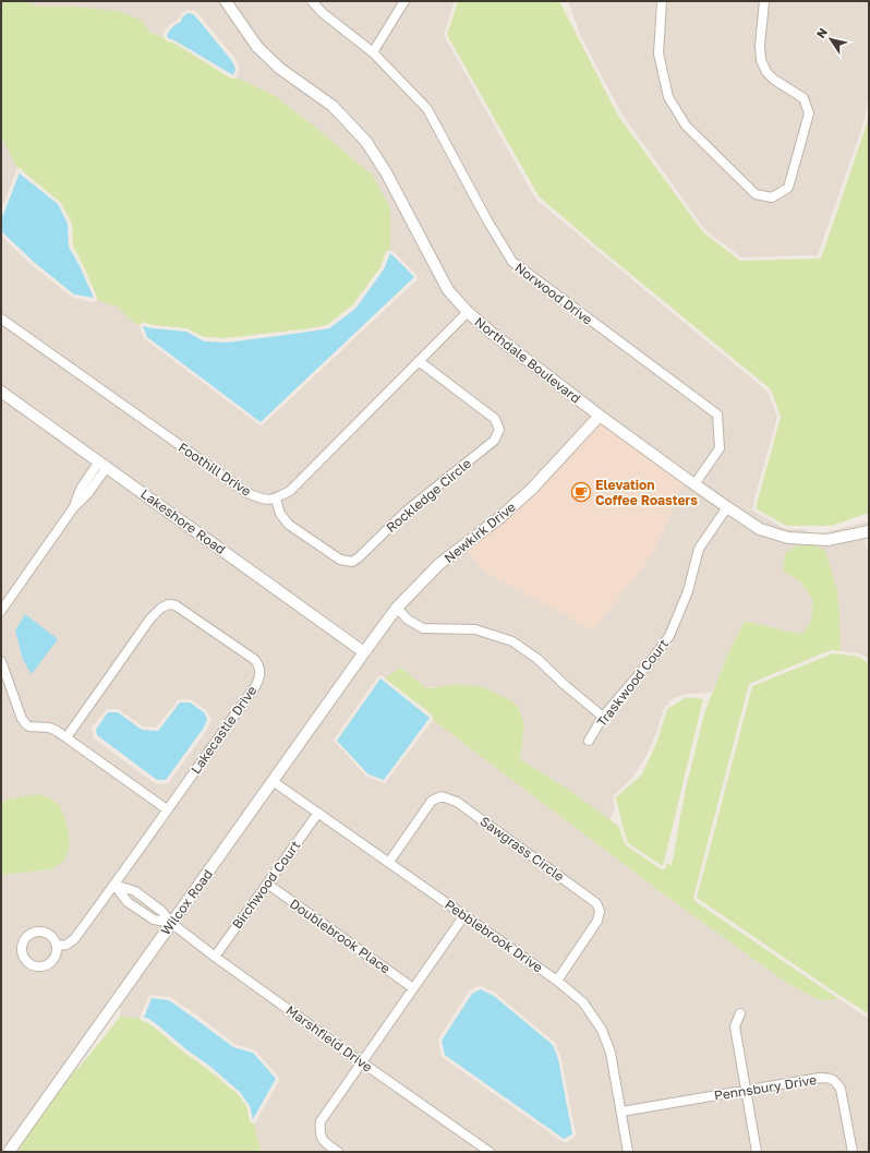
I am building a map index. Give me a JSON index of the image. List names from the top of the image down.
{
  "streets": {
    "street": [
      "Norwood Drive",
      "Northdale Boulevard",
      "Foothill Drive",
      "Rockledge Circle",
      "Lakeshore Road",
      "Newkirk Drive",
      "Traskwood Court",
      "Lakecastle Drive",
      "Sawgrass Circle",
      "Birchwood Court",
      "Wilcox Road",
      "Doublebrook Place",
      "Pebblebrook Drive",
      "Marshfield Drive",
      "Pennsbury Drive"
    ]
  },
  "crossings": [
    ["Norwood Drive", "Northdale Boulevard"],
    ["Northdale Boulevard", "Newkirk Drive"],
    ["Northdale Boulevard", "Traskwood Court"],
    ["Foothill Drive", "Rockledge Circle"],
    ["Lakeshore Road", "Newkirk Drive"],
    ["Lakeshore Road", "Wilcox Road"],
    ["Newkirk Drive", "Wilcox Road"],
    ["Lakecastle Drive", "Marshfield Drive"],
    ["Sawgrass Circle", "Pebblebrook Drive"],
    ["Birchwood Court", "Doublebrook Place"],
    ["Birchwood Court", "Pebblebrook Drive"],
    ["Birchwood Court", "Marshfield Drive"],
    ["Wilcox Road", "Pebblebrook Drive"],
    ["Wilcox Road", "Marshfield Drive"],
    ["Pebblebrook Drive", "Pennsbury Drive"]
  ],
  "places": {
    "cafe": ["Elevation Coffee Roasters"]
  },
  "north": "top left"
}
